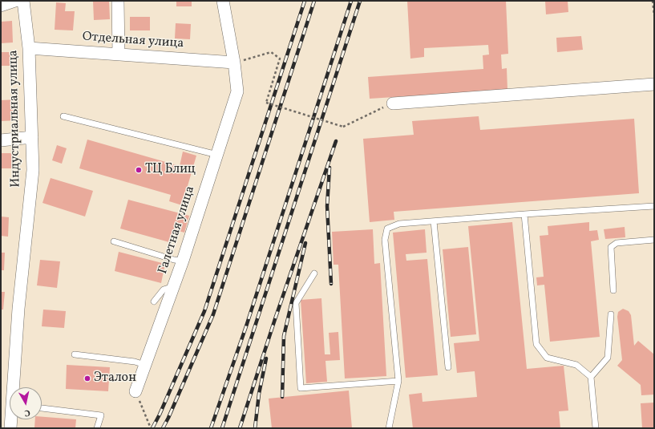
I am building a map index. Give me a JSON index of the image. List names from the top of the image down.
{
  "streets": {
    "street": ["Отдельная улица", "Индустриальная улица", "Галетная улица"]
  },
  "crossings": [
    ["Отдельная улица", "Индустриальная улица"],
    ["Отдельная улица", "Галетная улица"]
  ],
  "places": ["ТЦ Блиц", "Эталон"],
  "north": "bottom"
}
